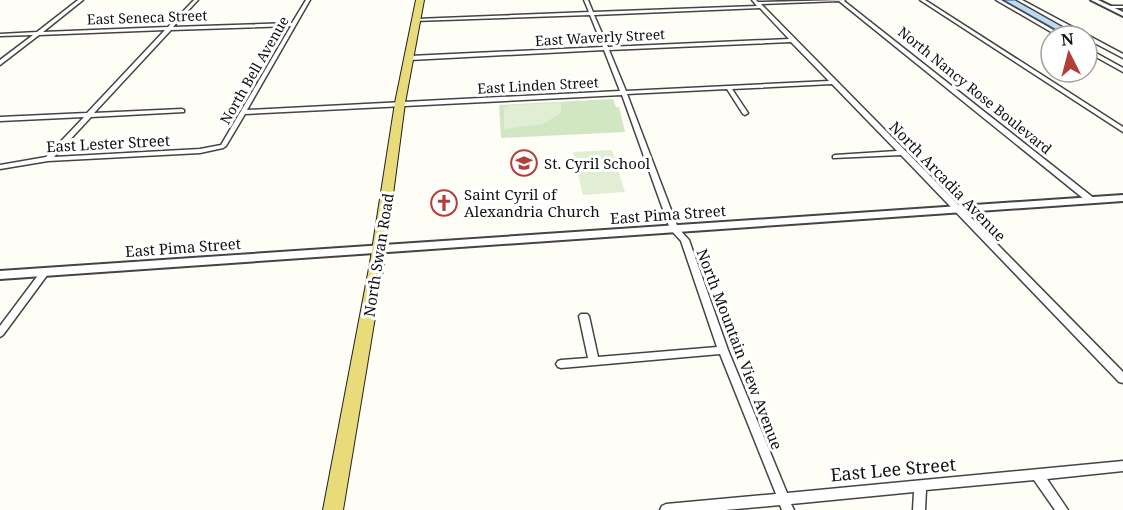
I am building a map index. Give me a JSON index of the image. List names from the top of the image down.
{
  "streets": {
    "main road": ["North Swan Road"],
    "street": [
      "East Seneca Street",
      "East Waverly Street",
      "North Bell Avenue",
      "East Linden Street",
      "North Nancy Rose Boulevard",
      "East Lester Street",
      "North Arcadia Avenue",
      "East Pima Street",
      "North Mountain View Avenue",
      "East Lee Street"
    ]
  },
  "crossings": [
    ["East Seneca Street", "North Bell Avenue"],
    ["East Waverly Street", "North Arcadia Avenue"],
    ["East Waverly Street", "North Swan Road"],
    ["East Waverly Street", "North Mountain View Avenue"],
    ["North Bell Avenue", "East Linden Street"],
    ["North Bell Avenue", "East Lester Street"],
    ["East Linden Street", "North Arcadia Avenue"],
    ["East Linden Street", "North Swan Road"],
    ["East Linden Street", "North Mountain View Avenue"],
    ["North Nancy Rose Boulevard", "East Pima Street"],
    ["North Arcadia Avenue", "East Pima Street"],
    ["East Pima Street", "North Swan Road"],
    ["East Pima Street", "North Mountain View Avenue"],
    ["North Mountain View Avenue", "East Lee Street"]
  ],
  "places": {
    "school or university": ["St. Cyril School"],
    "church": ["Saint Cyril of Alexandria Church"]
  },
  "north": "top"
}
